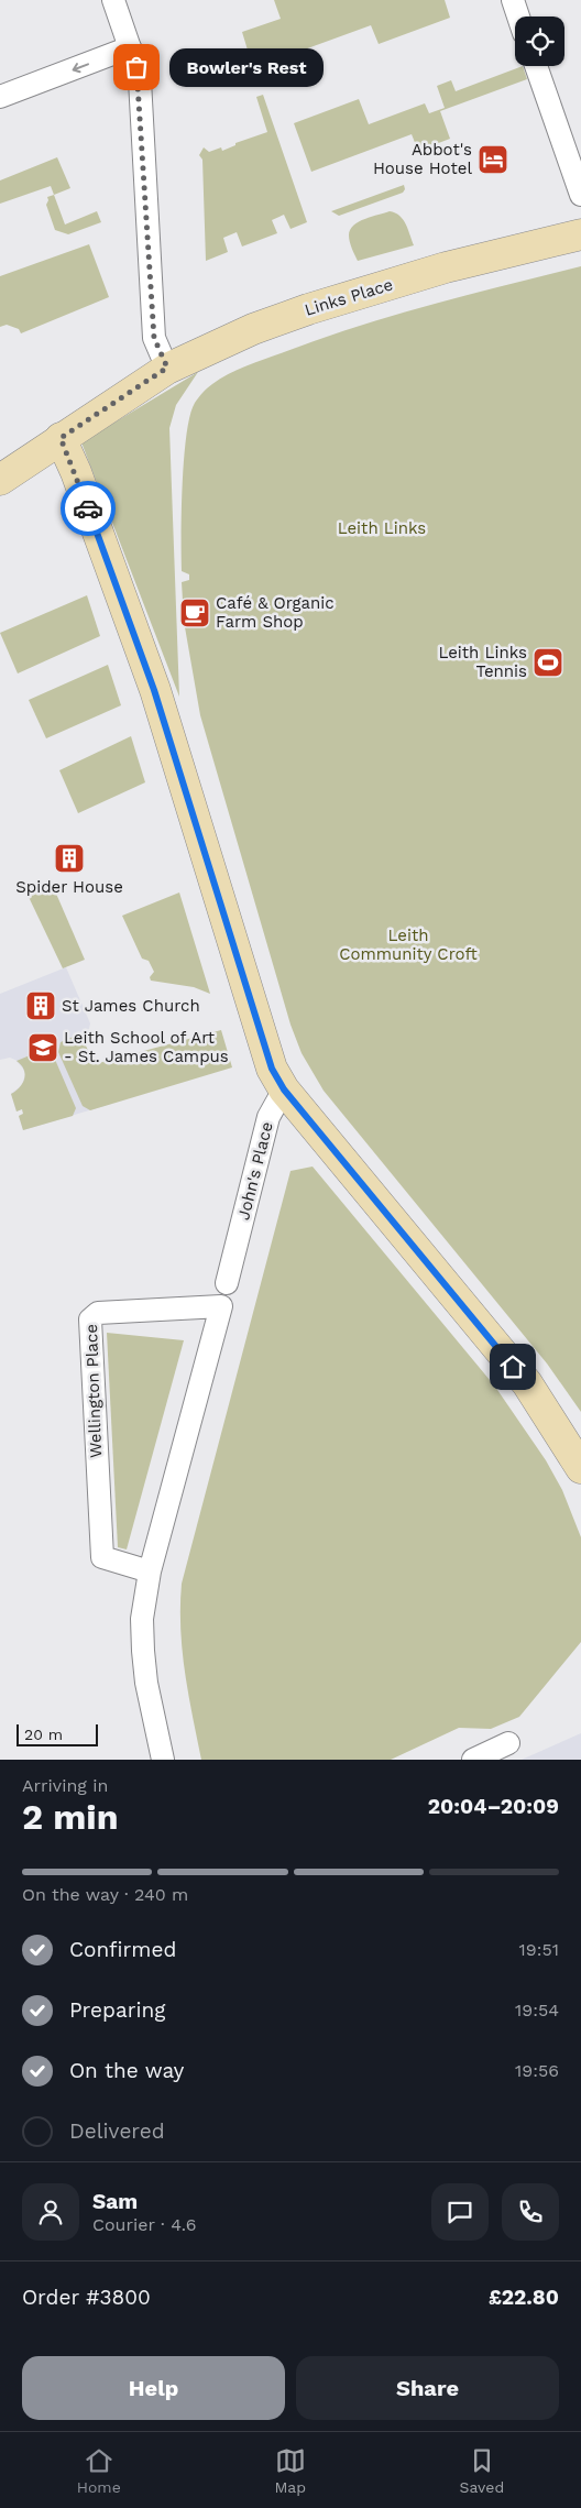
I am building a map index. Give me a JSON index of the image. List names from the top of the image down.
{
  "streets": {
    "street": ["Links Place", "John's Place", "Wellington Place"]
  },
  "parks": ["Leith Links", "Leith Community Croft"],
  "places": {
    "other": ["Bowler's Rest"],
    "hotel": ["Abbot's House Hotel"],
    "cafe": ["Café & Organic Farm Shop"],
    "sports": ["Leith Links Tennis"],
    "building": ["Spider House", "St James Church"],
    "school or university": ["Leith School of Art - St. James Campus"]
  },
  "scale_bar": "20 m",
  "page": {
    "bubble": "Bowler's Rest",
    "scale": "20 m",
    "heading": ["2 min", "Arriving in", "20:04–20:09"],
    "panel": [
      "Sam",
      "Courier · 4.6",
      "Order #3800",
      "£22.80"
    ],
    "bar": "On the way · 240 m",
    "list": [
      ["Confirmed", "19:51"],
      ["Preparing", "19:54"],
      ["On the way", "19:56"],
      "Delivered"
    ],
    "buttons": ["Help", "Share"],
    "tabs": ["Home", "Map", "Saved"]
  }
}
